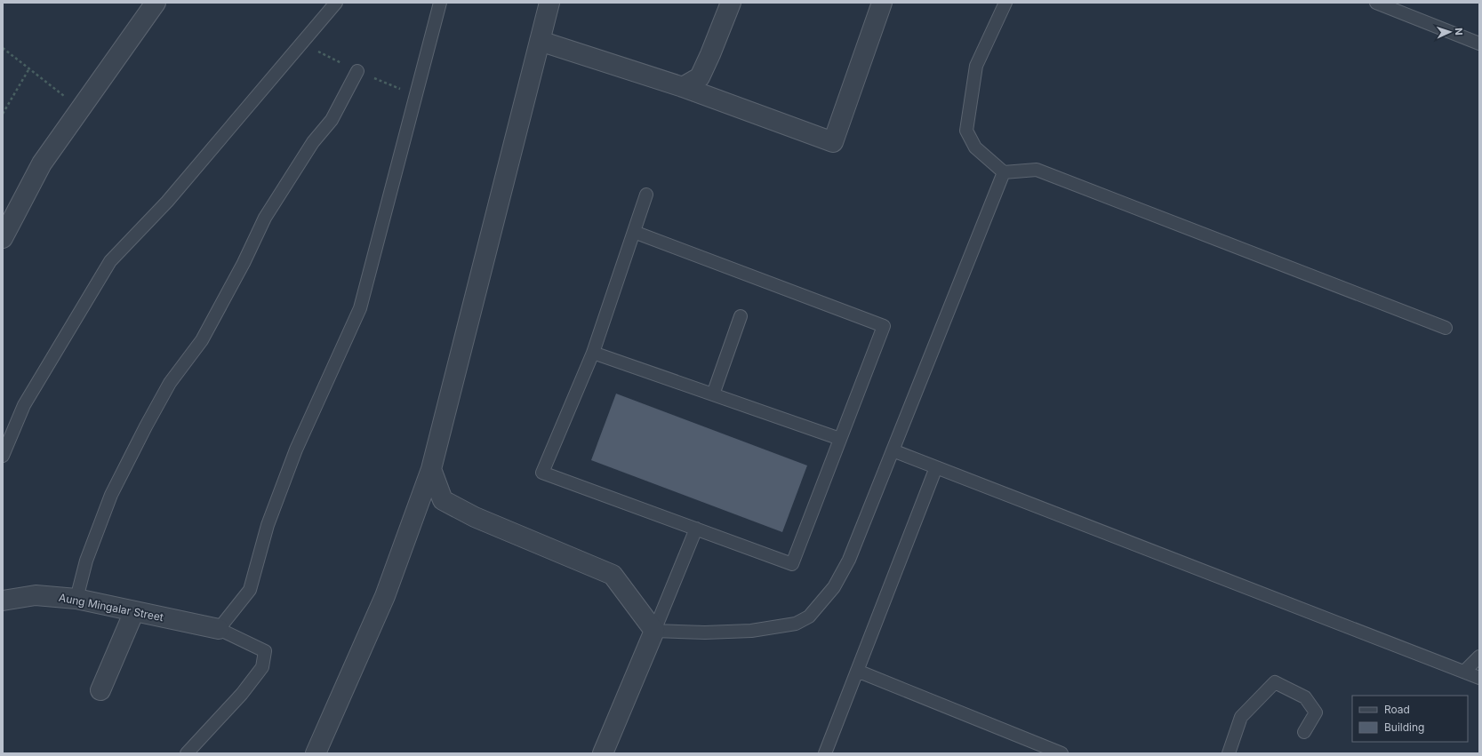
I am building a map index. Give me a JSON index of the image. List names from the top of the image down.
{
  "streets": {
    "street": ["Aung Mingalar Street"]
  },
  "legend": ["Road", "Building"],
  "north": "right"
}
